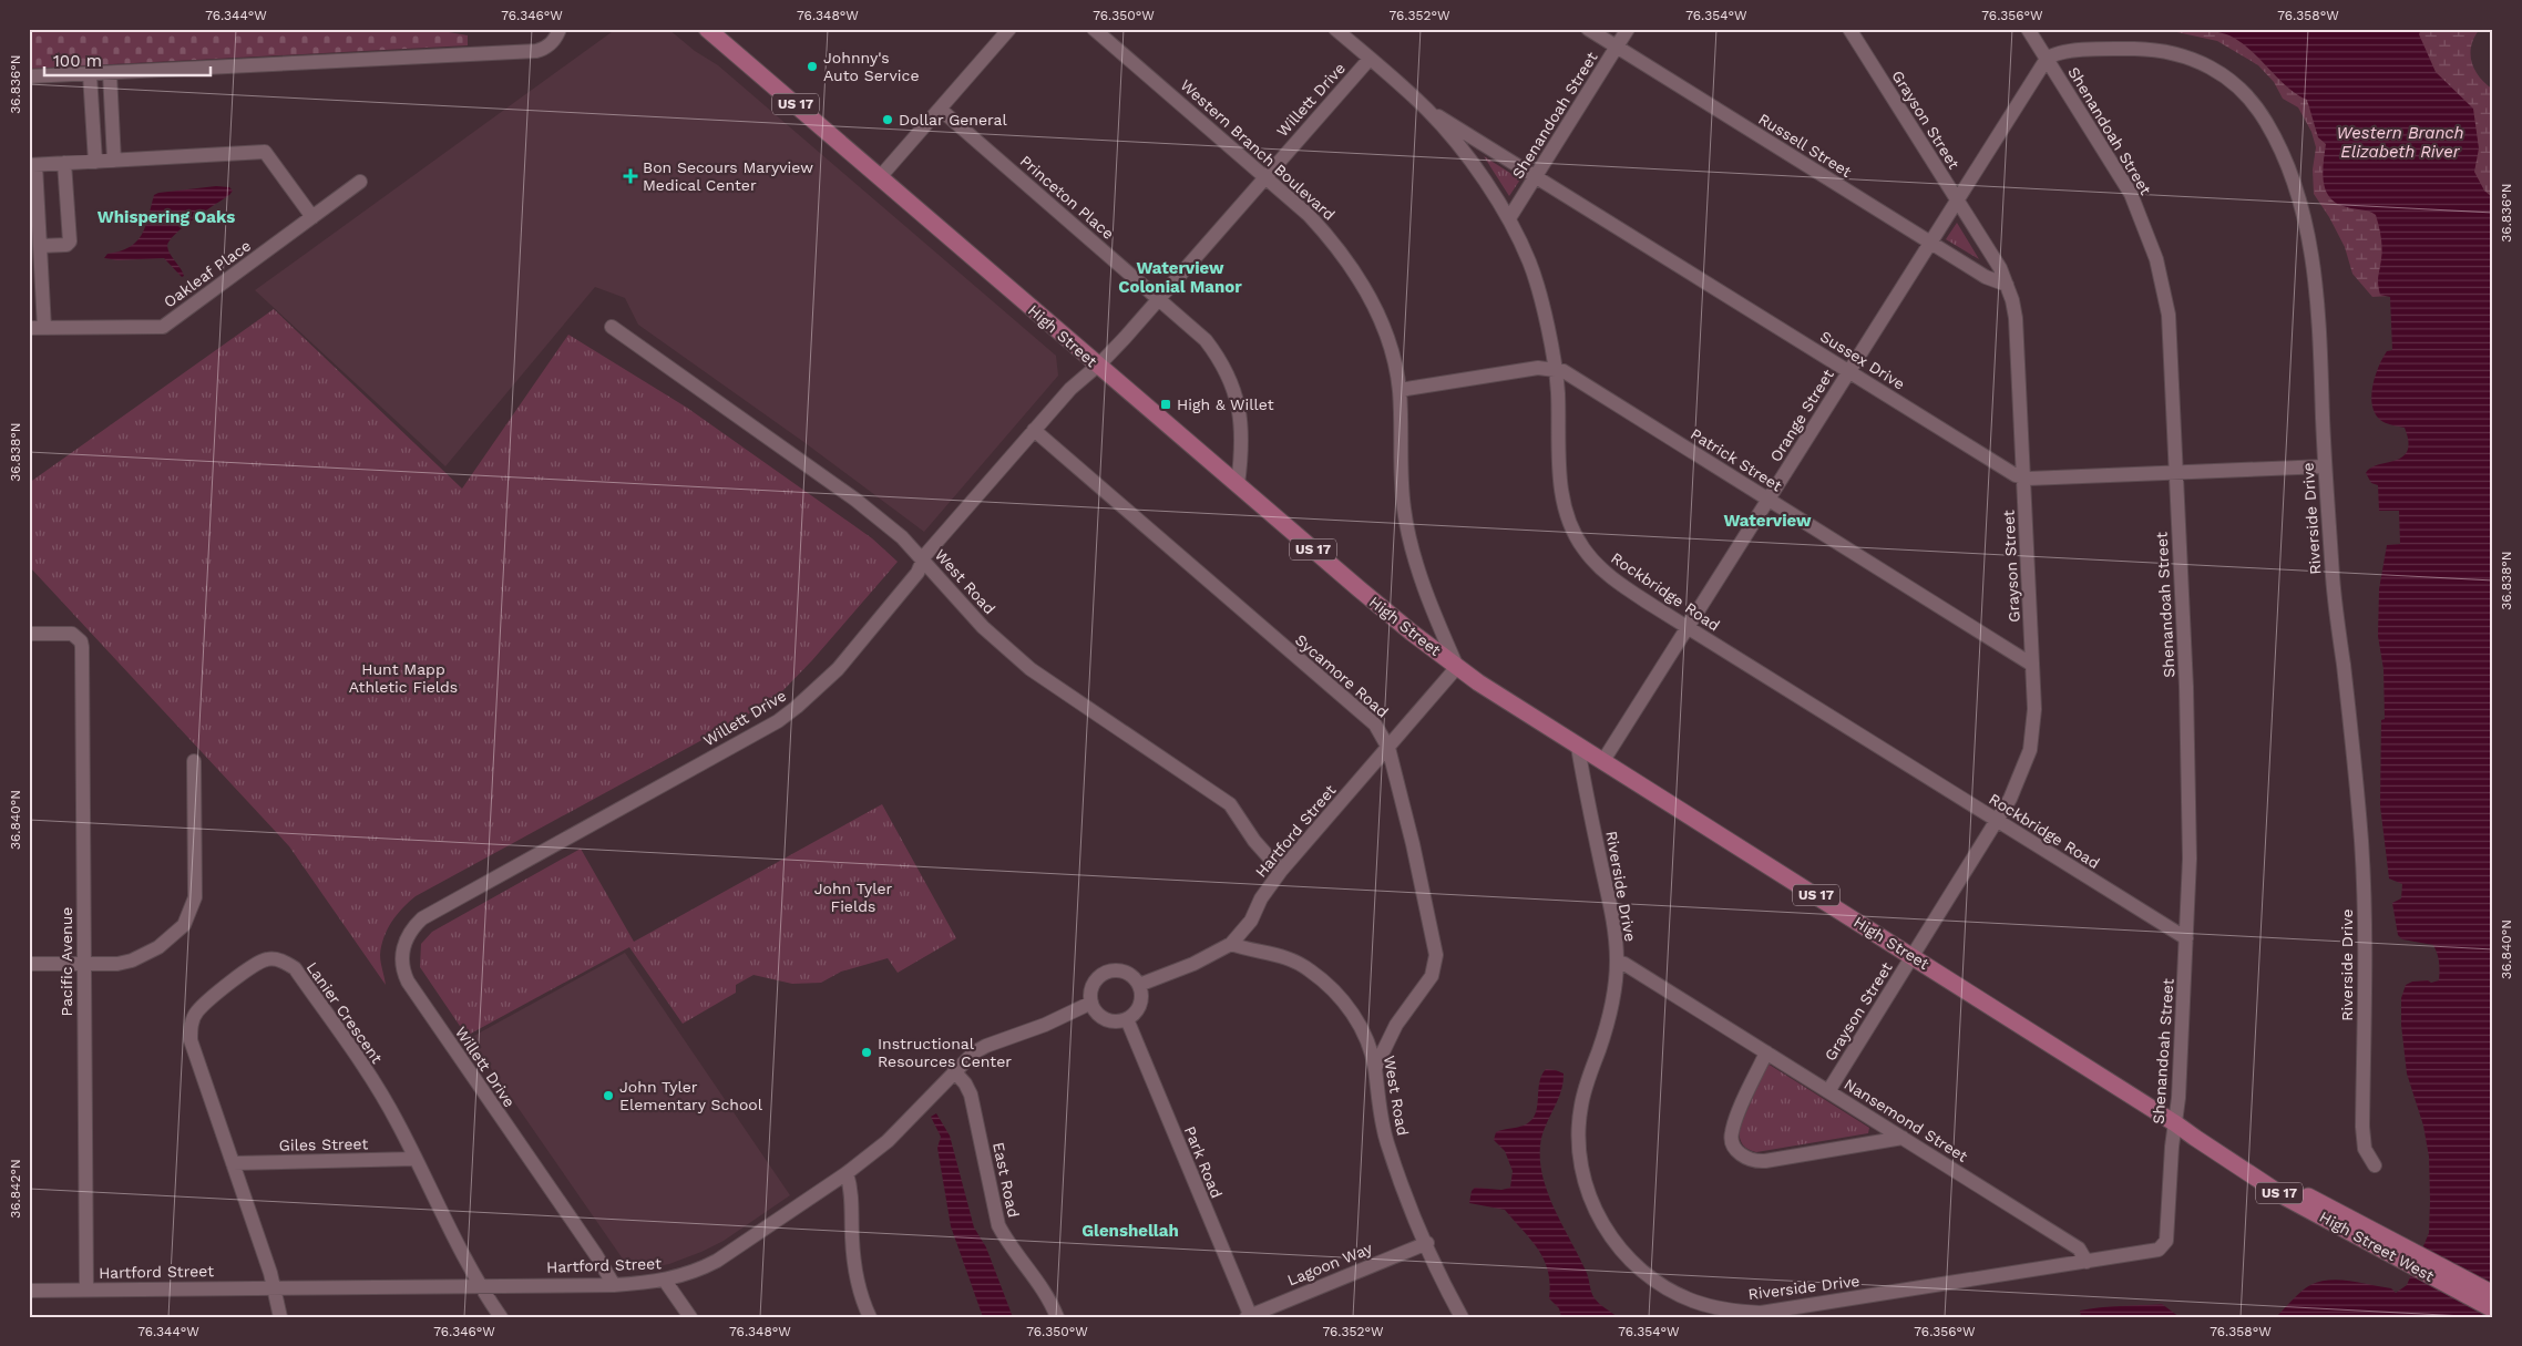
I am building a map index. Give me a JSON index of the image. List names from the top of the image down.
{
  "streets": {
    "main road": ["US 17", "High Street", "High Street West"],
    "street": [
      "Willett Drive",
      "Shenandoah Street",
      "Grayson Street",
      "Russell Street",
      "Western Branch Boulevard",
      "Princeton Place",
      "Oakleaf Place",
      "Sussex Drive",
      "Orange Street",
      "Patrick Street",
      "Riverside Drive",
      "West Road",
      "Rockbridge Road",
      "Sycamore Road",
      "Hartford Street",
      "Pacific Avenue",
      "Lanier Crescent",
      "Nansemond Street",
      "Giles Street",
      "Park Road",
      "East Road",
      "Lagoon Way"
    ]
  },
  "crossings": [
    ["Willett Drive", "Western Branch Boulevard"],
    ["Willett Drive", "Princeton Place"],
    ["Willett Drive", "High Street"],
    ["Willett Drive", "West Road"],
    ["Willett Drive", "Rockbridge Road"],
    ["Willett Drive", "Sycamore Road"],
    ["Willett Drive", "Hartford Street"],
    ["Shenandoah Street", "Russell Street"],
    ["Shenandoah Street", "High Street"],
    ["Shenandoah Street", "Sussex Drive"],
    ["Shenandoah Street", "Orange Street"],
    ["Shenandoah Street", "Riverside Drive"],
    ["Shenandoah Street", "Rockbridge Road"],
    ["Shenandoah Street", "High Street West"],
    ["Grayson Street", "Russell Street"],
    ["Grayson Street", "High Street"],
    ["Grayson Street", "Sussex Drive"],
    ["Grayson Street", "Orange Street"],
    ["Grayson Street", "Patrick Street"],
    ["Grayson Street", "Rockbridge Road"],
    ["Grayson Street", "Nansemond Street"],
    ["Russell Street", "Orange Street"],
    ["Western Branch Boulevard", "High Street"],
    ["Western Branch Boulevard", "Hartford Street"],
    ["Princeton Place", "High Street"],
    ["High Street", "Orange Street"],
    ["High Street", "Riverside Drive"],
    ["High Street", "Hartford Street"],
    ["High Street", "High Street West"],
    ["Sussex Drive", "Orange Street"],
    ["Sussex Drive", "Riverside Drive"],
    ["Sussex Drive", "Rockbridge Road"],
    ["Orange Street", "Patrick Street"],
    ["Orange Street", "Riverside Drive"],
    ["Orange Street", "Rockbridge Road"],
    ["Patrick Street", "Rockbridge Road"],
    ["Riverside Drive", "Nansemond Street"],
    ["West Road", "Sycamore Road"],
    ["West Road", "Hartford Street"],
    ["West Road", "Lagoon Way"],
    ["Sycamore Road", "Hartford Street"],
    ["Hartford Street", "Pacific Avenue"],
    ["Hartford Street", "Lanier Crescent"],
    ["Hartford Street", "Park Road"],
    ["Hartford Street", "East Road"],
    ["Lanier Crescent", "Giles Street"],
    ["Park Road", "Lagoon Way"]
  ],
  "districts": [
    "Whispering Oaks",
    "Waterview Colonial Manor",
    "Waterview",
    "Glenshellah"
  ],
  "water": ["Western Branch Elizabeth River"],
  "parks": ["Hunt Mapp Athletic Fields", "John Tyler Fields"],
  "places": {
    "other": [
      "Johnny's Auto Service",
      "Dollar General",
      "Instructional Resources Center",
      "John Tyler Elementary School"
    ],
    "health": ["Bon Secours Maryview Medical Center"],
    "transit": ["High & Willet"]
  },
  "scale_bar": "100 m",
  "coordinates": [
    "76.344°W",
    "76.346°W",
    "76.348°W",
    "76.350°W",
    "76.352°W",
    "76.354°W",
    "76.356°W",
    "76.358°W",
    "36.836°N",
    "36.838°N",
    "36.840°N",
    "36.842°N"
  ]
}
